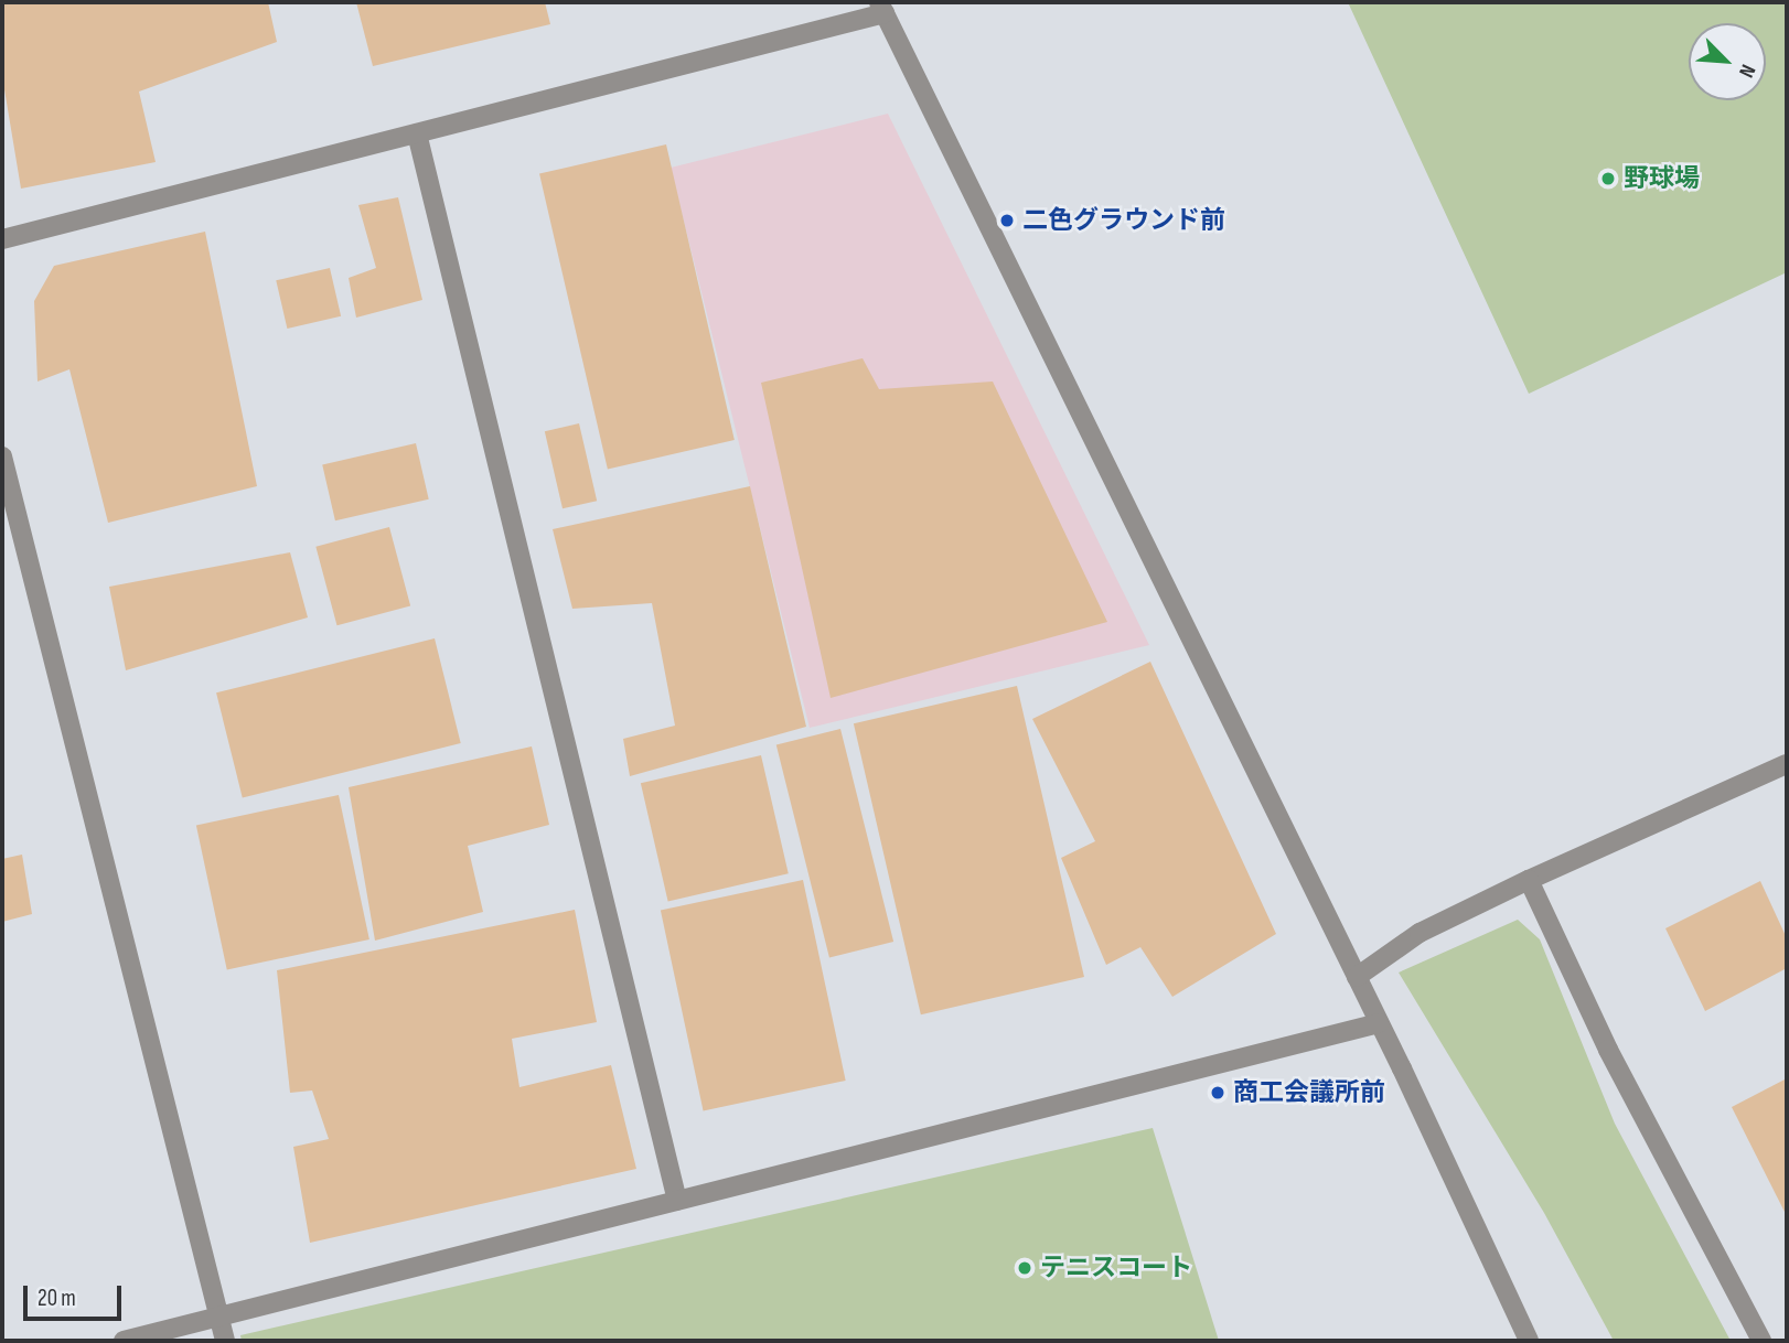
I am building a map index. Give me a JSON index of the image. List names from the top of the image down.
{
  "places": [
    "野球場",
    "二色グラウンド前",
    "商工会議所前",
    "テニスコート"
  ],
  "scale_bar": "20 m",
  "north": "bottom right"
}
